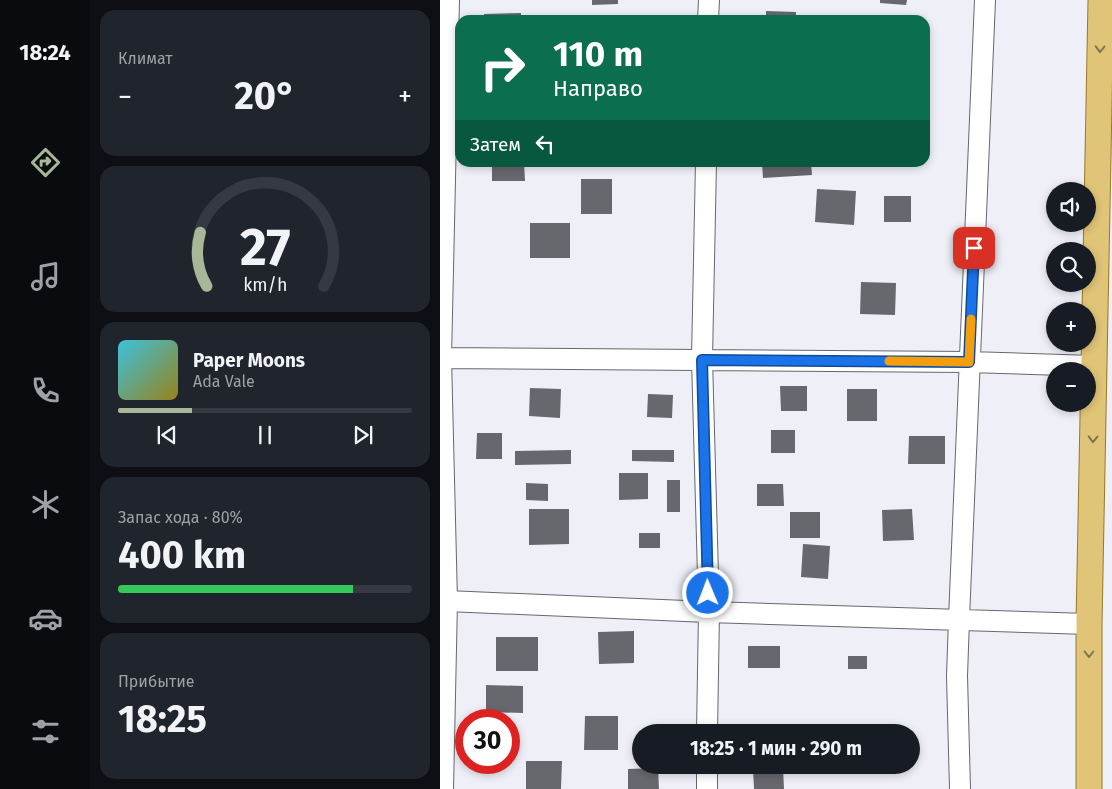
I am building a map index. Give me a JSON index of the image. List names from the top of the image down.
{
  "page": {
    "tabs": "18:24",
    "tile": [
      "Климат",
      ["Запас хода · 80%", "400 km"],
      ["Прибытие", "18:25"]
    ],
    "turn": ["110 m", "Направо"],
    "heat": ["−", "20°", "+"],
    "then": "Затем",
    "map_buttons": ["+", "−"],
    "song": ["Paper Moons", "Ada Vale"],
    "limit": "30",
    "trip": "18:25 · 1 мин · 290 m",
    "gauge": ["27", "km/h"]
  }
}
